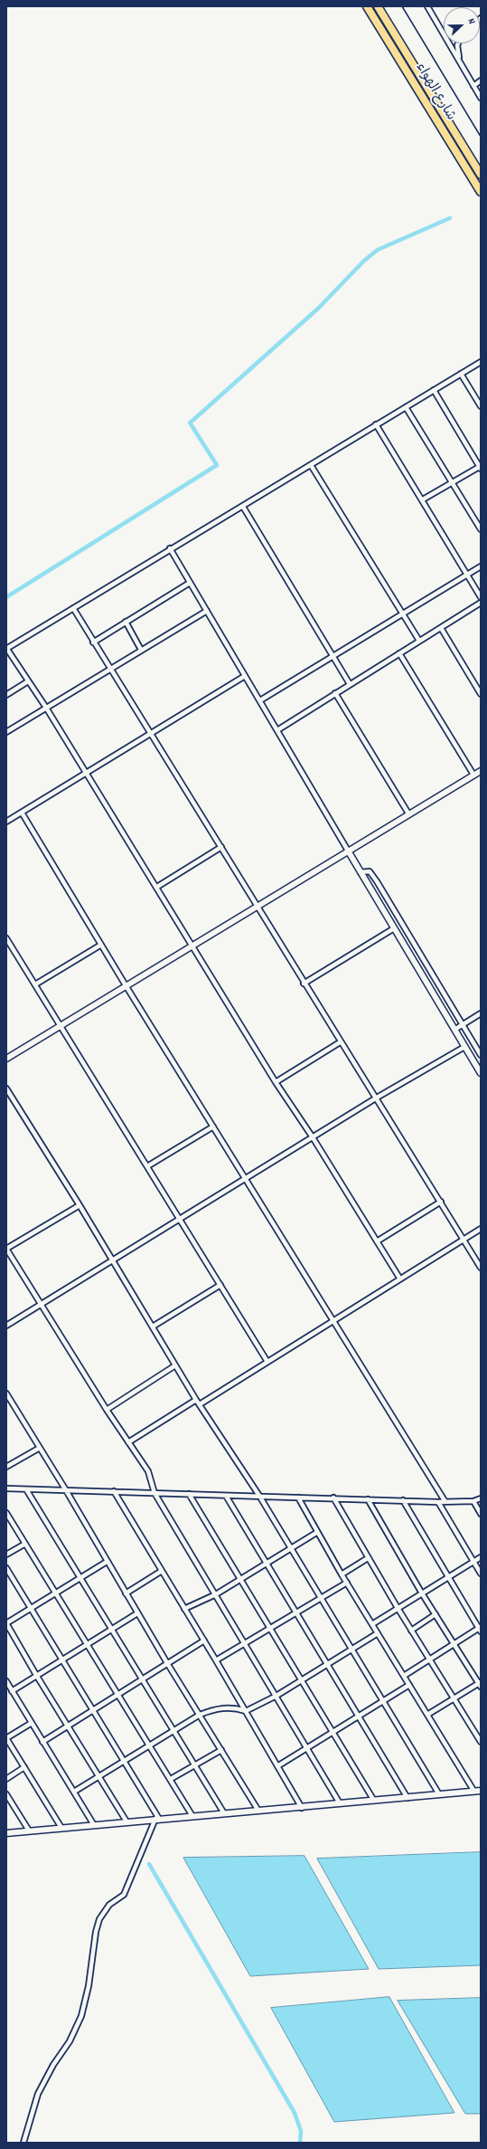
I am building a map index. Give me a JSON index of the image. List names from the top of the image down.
{
  "streets": {
    "highway": ["شارع الهواء"]
  },
  "north": "right"
}
